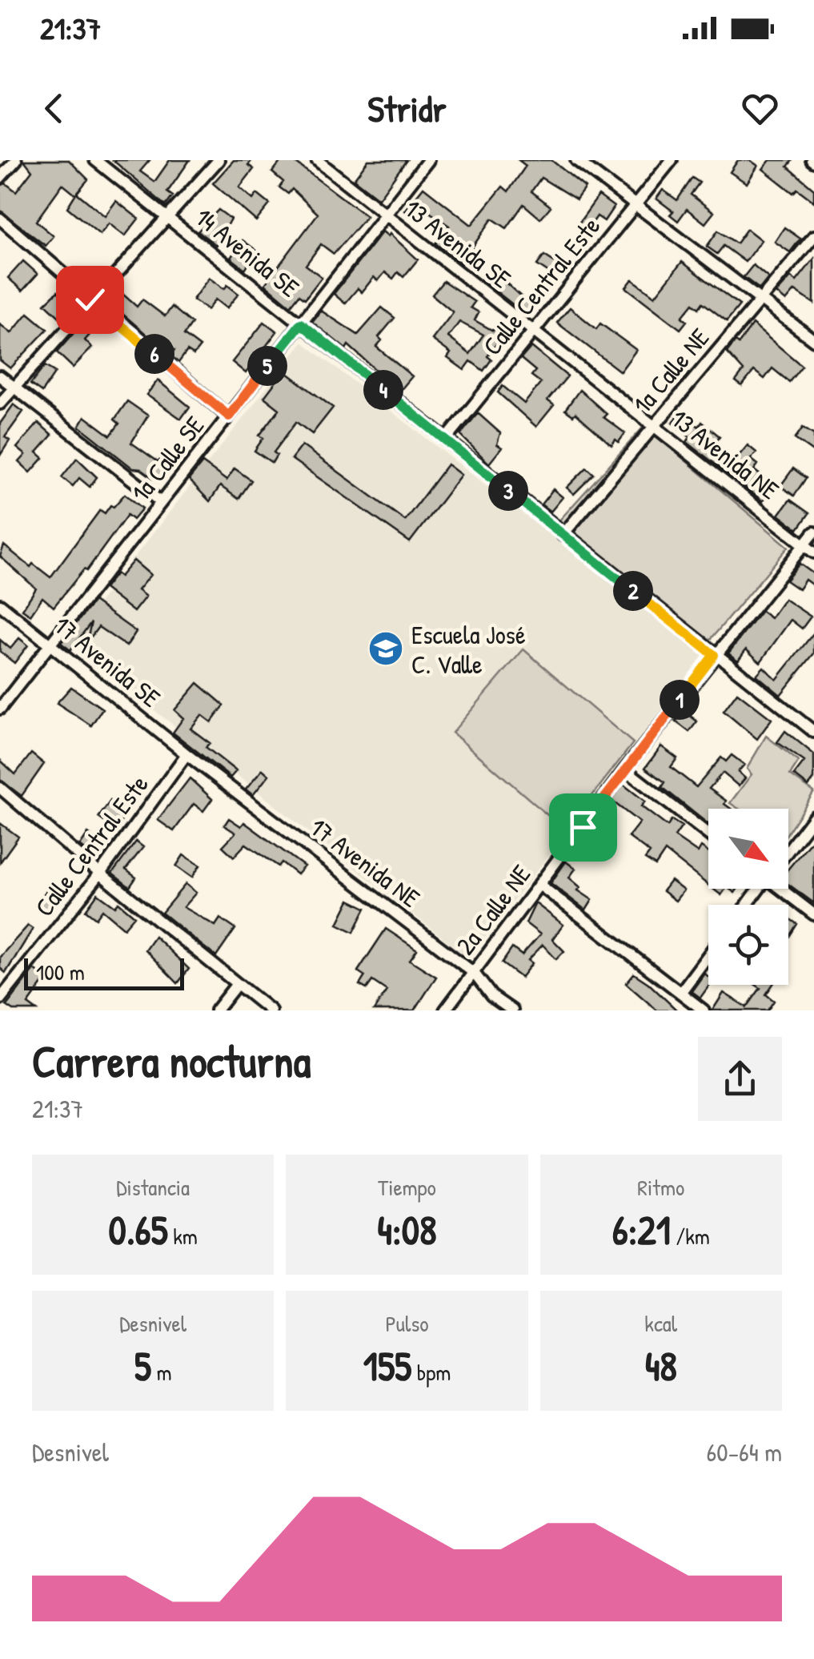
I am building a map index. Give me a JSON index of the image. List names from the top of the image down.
{
  "streets": {
    "street": [
      "13 Avenida SE",
      "14 Avenida SE",
      "Calle Central Este",
      "1a Calle NE",
      "13 Avenida NE",
      "1a Calle SE",
      "17 Avenida SE",
      "17 Avenida NE",
      "2a Calle NE"
    ]
  },
  "crossings": [
    ["13 Avenida SE", "Calle Central Este"],
    ["13 Avenida SE", "13 Avenida NE"],
    ["13 Avenida SE", "1a Calle SE"],
    ["14 Avenida SE", "Calle Central Este"],
    ["14 Avenida SE", "1a Calle NE"],
    ["14 Avenida SE", "1a Calle SE"],
    ["14 Avenida SE", "2a Calle NE"],
    ["Calle Central Este", "13 Avenida NE"],
    ["Calle Central Este", "17 Avenida SE"],
    ["Calle Central Este", "17 Avenida NE"],
    ["1a Calle NE", "13 Avenida NE"],
    ["13 Avenida NE", "2a Calle NE"],
    ["1a Calle SE", "17 Avenida SE"],
    ["17 Avenida SE", "17 Avenida NE"],
    ["17 Avenida NE", "2a Calle NE"]
  ],
  "places": {
    "school or university": ["Escuela José C. Valle"]
  },
  "scale_bar": "100 m",
  "north": "bottom right",
  "page": {
    "status": "21:37",
    "header": "Stridr",
    "pins": [
      "6",
      "5",
      "4",
      "3",
      "2",
      "1"
    ],
    "scale": "100 m",
    "heading": ["Carrera nocturna", "21:37"],
    "stats": [
      ["Distancia", "0.65 km"],
      ["Tiempo", "4:08"],
      ["Ritmo", "6:21 /km"],
      ["Desnivel", "5 m"],
      ["Pulso", "155 bpm"],
      ["kcal", "48"]
    ],
    "chart": ["Desnivel", "60–64 m"]
  }
}
